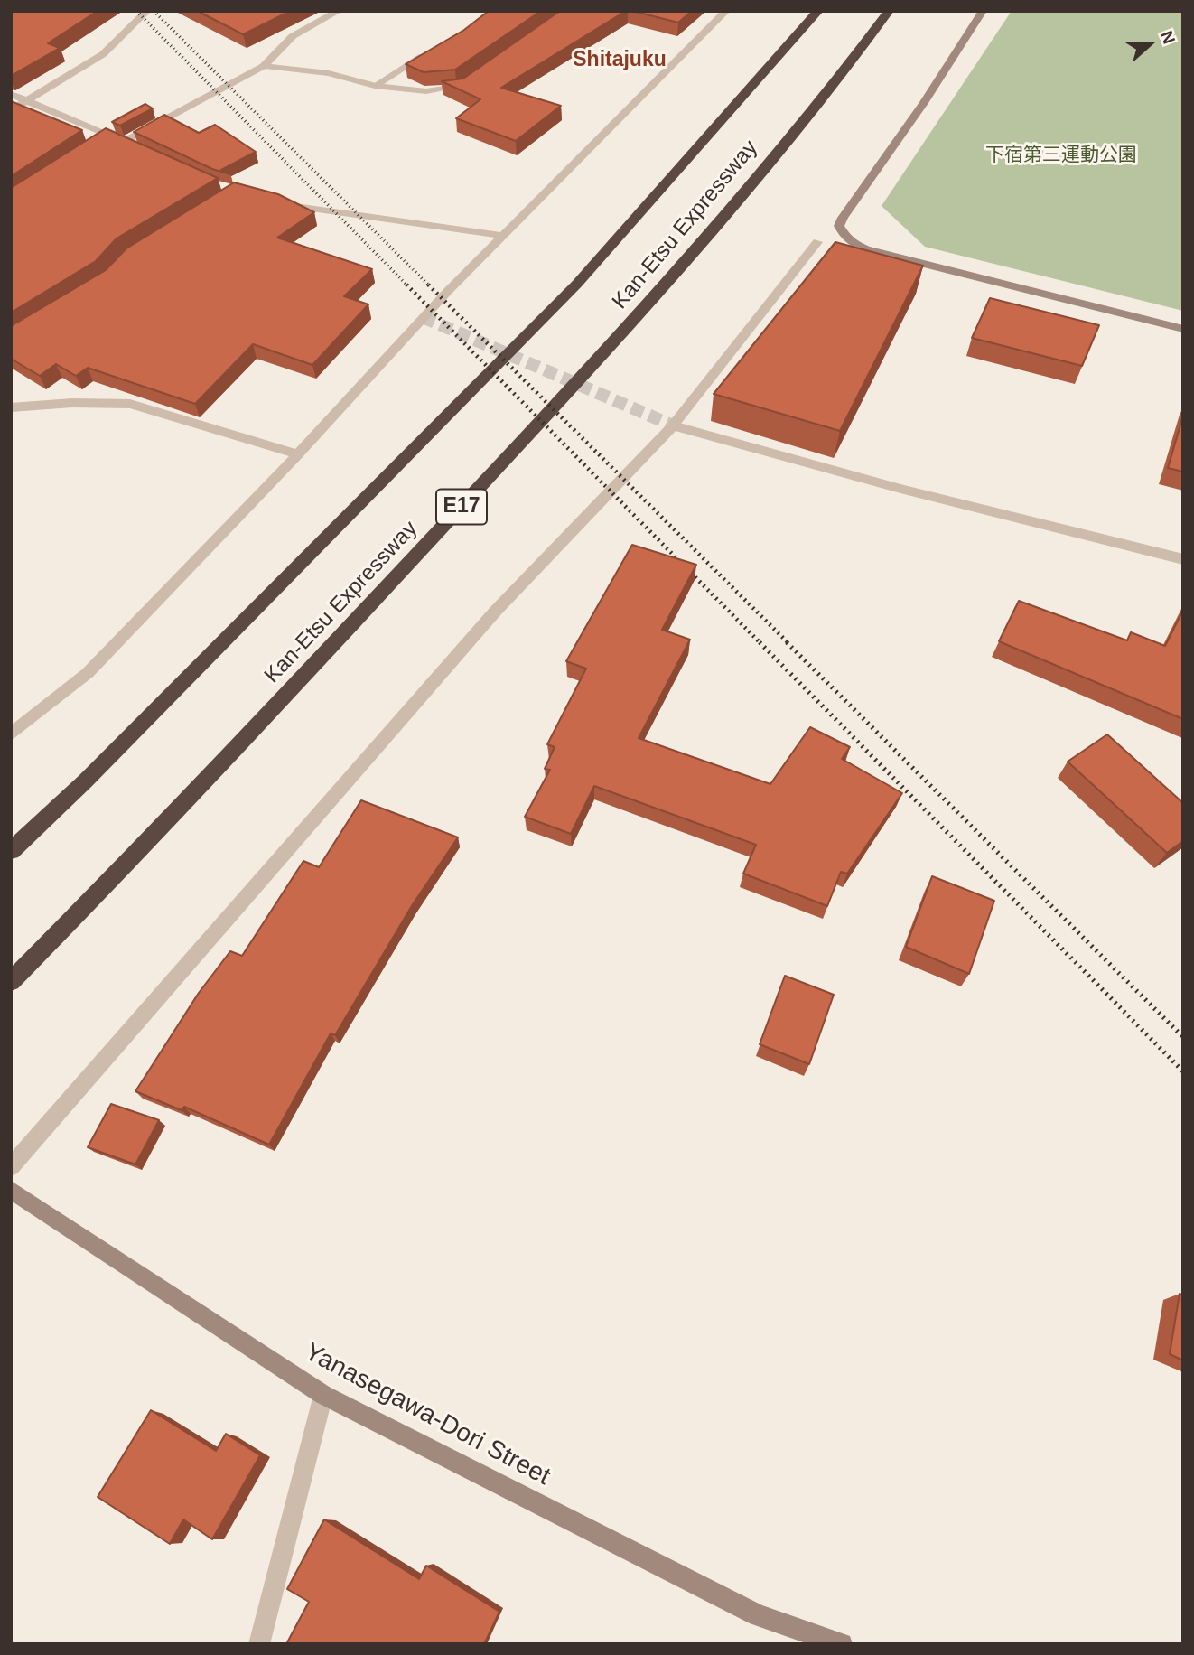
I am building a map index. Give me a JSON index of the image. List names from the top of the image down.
{
  "streets": {
    "highway": ["Kan-Etsu Expressway", "E17"],
    "street": ["Yanasegawa-Dori Street"]
  },
  "districts": ["Shitajuku"],
  "parks": ["下宿第三運動公園"],
  "north": "right"
}
